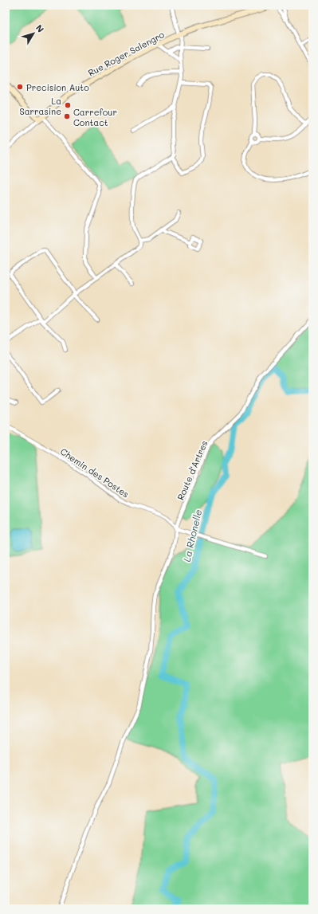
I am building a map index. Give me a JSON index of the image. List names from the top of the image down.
{
  "streets": {
    "street": ["Rue Roger Salengro", "Route d'Artres", "Chemin des Postes"]
  },
  "crossings": [
    ["Route d'Artres", "Chemin des Postes"]
  ],
  "water": ["La Rhonelle"],
  "places": ["Precision Auto", "La Sarrasine", "Carrefour Contact"],
  "north": "top right"
}
